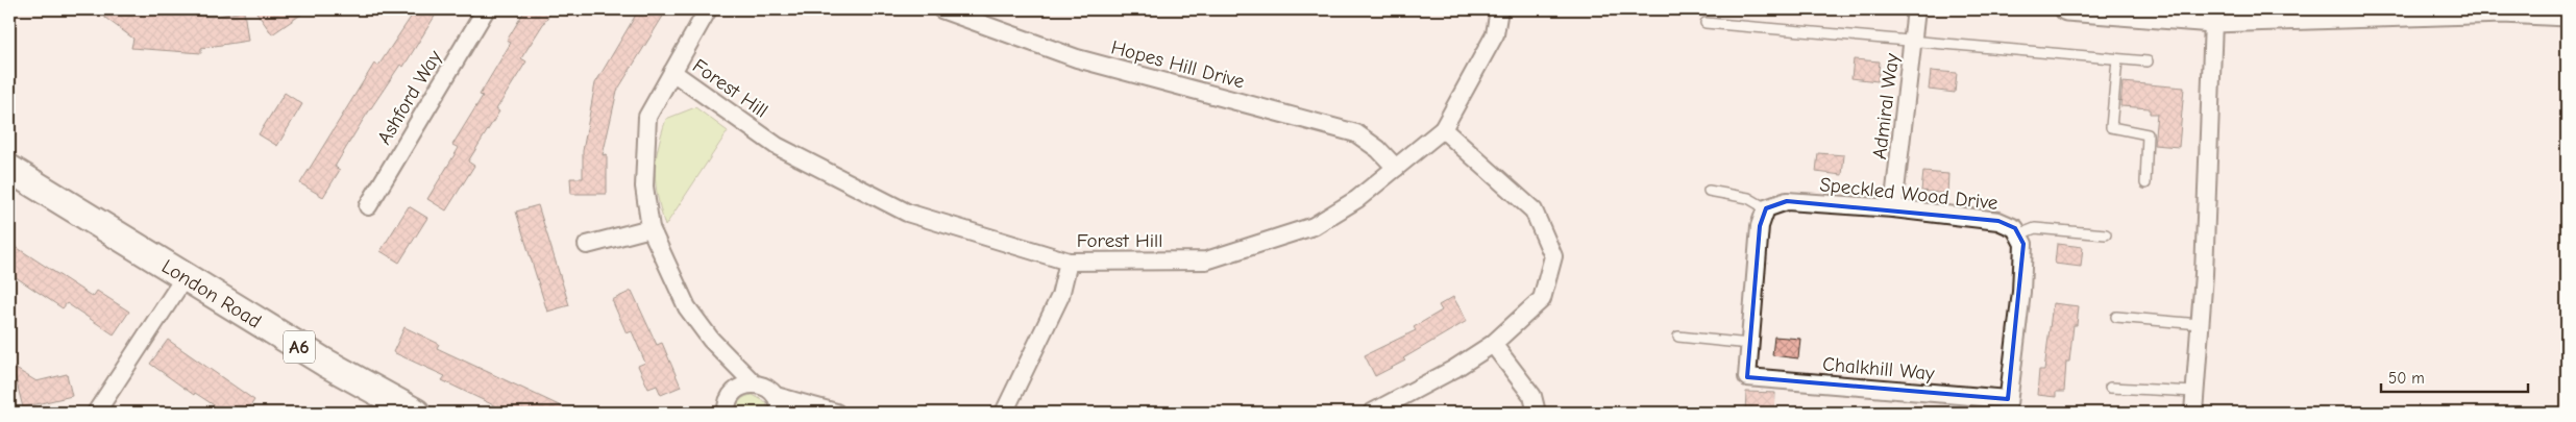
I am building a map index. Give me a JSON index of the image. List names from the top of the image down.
{
  "streets": {
    "main road": ["London Road", "A6"],
    "street": [
      "Hopes Hill Drive",
      "Forest Hill",
      "Ashford Way",
      "Admiral Way",
      "Speckled Wood Drive",
      "Chalkhill Way"
    ]
  },
  "crossings": [
    ["Hopes Hill Drive", "Forest Hill"],
    ["Admiral Way", "Speckled Wood Drive"]
  ],
  "scale_bar": "50 m"
}
